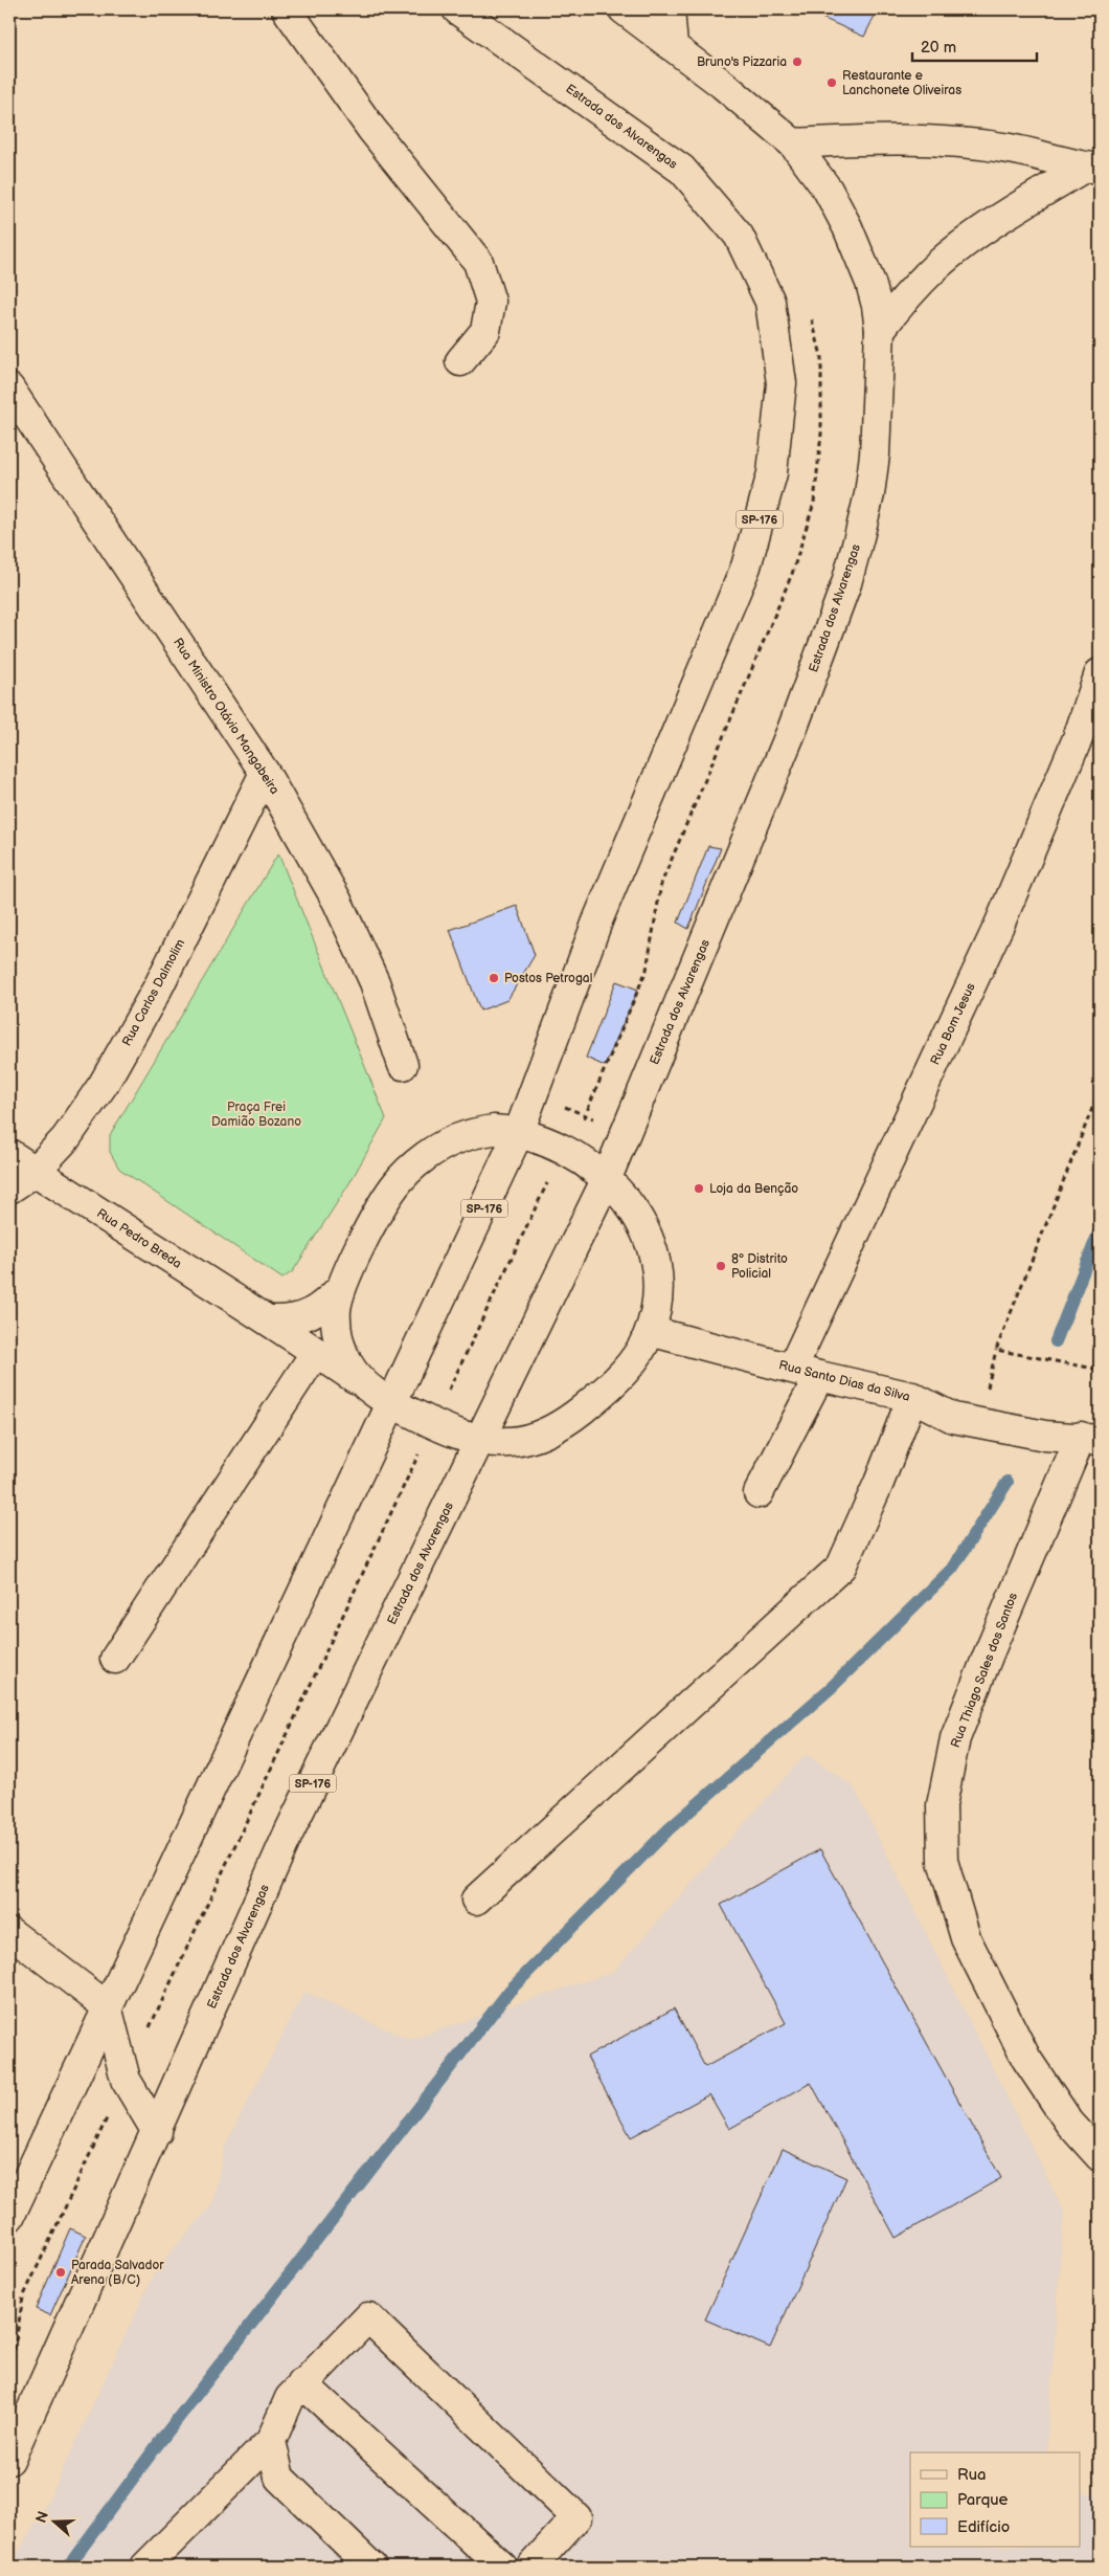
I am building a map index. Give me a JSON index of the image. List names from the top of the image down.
{
  "streets": {
    "street": [
      "Estrada dos Alvarengas",
      "SP-176",
      "Rua Ministro Otávio Mangabeira",
      "Rua Carlos Dalmolim",
      "Rua Bom Jesus",
      "Rua Pedro Breda",
      "Rua Santo Dias da Silva",
      "Rua Thiago Sales dos Santos"
    ]
  },
  "crossings": [
    ["Rua Ministro Otávio Mangabeira", "Rua Carlos Dalmolim"],
    ["Rua Carlos Dalmolim", "Rua Pedro Breda"],
    ["Rua Bom Jesus", "Rua Santo Dias da Silva"],
    ["Rua Santo Dias da Silva", "Rua Thiago Sales dos Santos"]
  ],
  "parks": ["Praça Frei Damião Bozano"],
  "places": [
    "Bruno's Pizzaria",
    "Restaurante e Lanchonete Oliveiras",
    "Postos Petrogal",
    "Loja da Benção",
    "8º Distrito Policial",
    "Parada Salvador Arena (B/C)"
  ],
  "legend": ["Rua", "Parque", "Edifício"],
  "scale_bar": "20 m",
  "north": "left"
}
